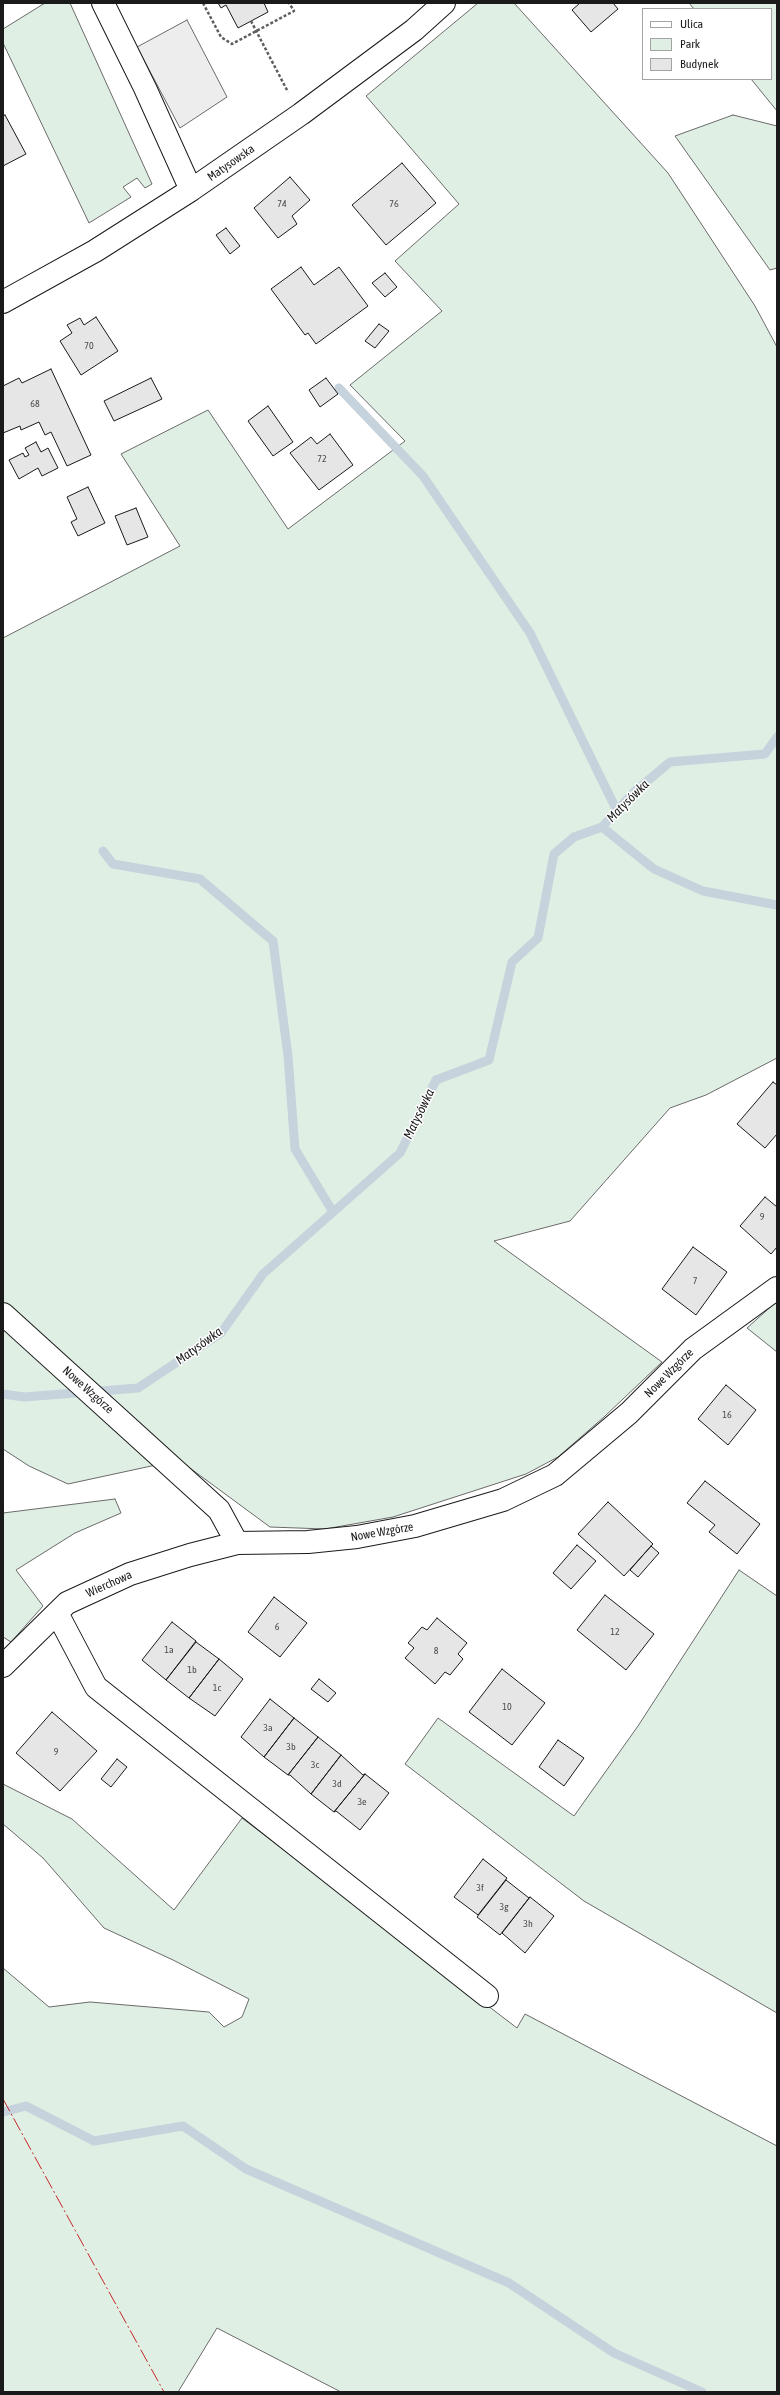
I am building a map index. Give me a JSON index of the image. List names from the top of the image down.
{
  "streets": {
    "street": ["Matysowska", "Nowe Wzgórze", "Wierchowa"]
  },
  "crossings": [
    ["Nowe Wzgórze", "Wierchowa"]
  ],
  "water": ["Matysówka"],
  "house_numbers": [
    "74",
    "76",
    "70",
    "68",
    "72",
    "9",
    "7",
    "16",
    "6",
    "12",
    "1a",
    "8",
    "1b",
    "1c",
    "10",
    "3a",
    "3b",
    "9",
    "3c",
    "3d",
    "3e",
    "3f",
    "3g",
    "3h"
  ],
  "legend": ["Ulica", "Park", "Budynek"]
}
